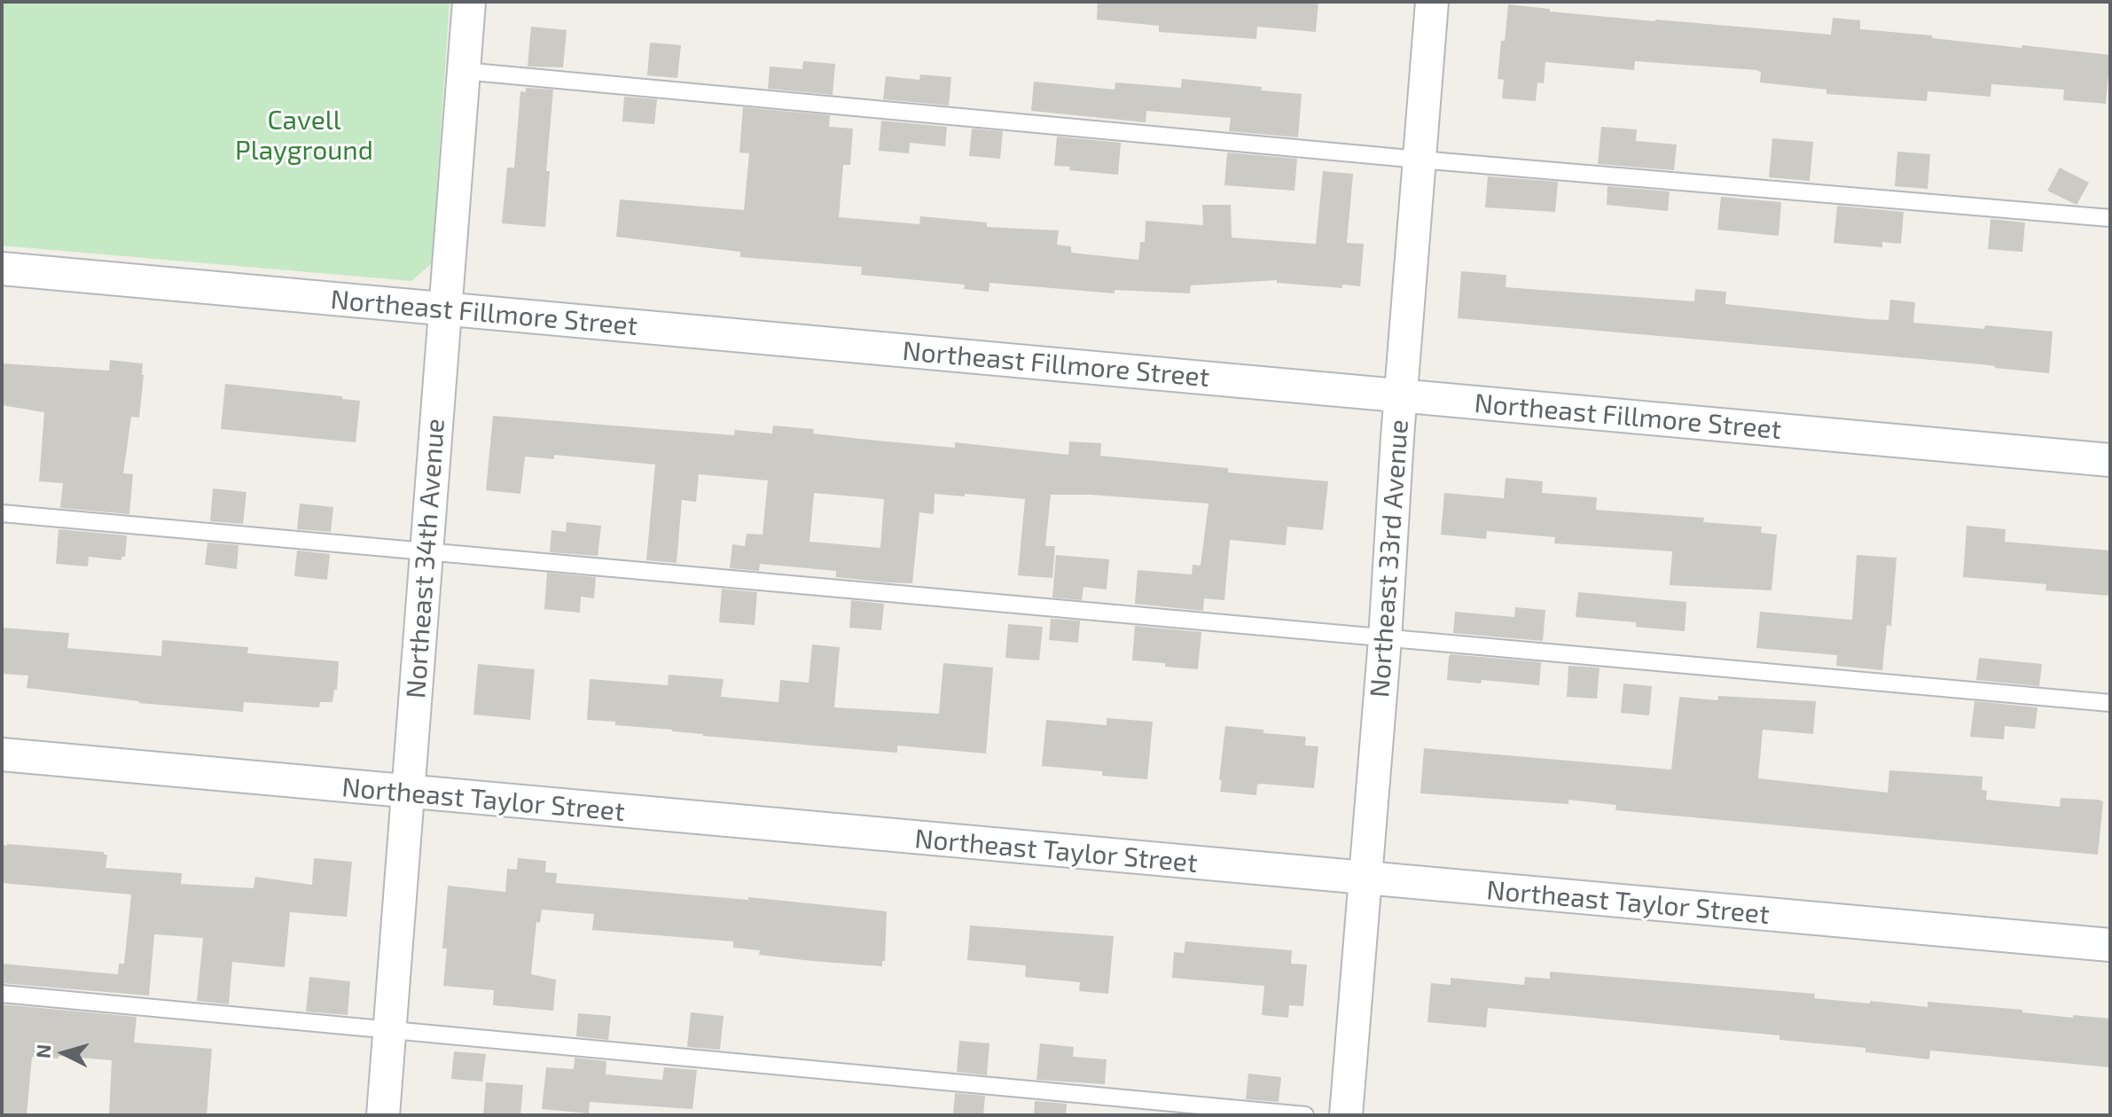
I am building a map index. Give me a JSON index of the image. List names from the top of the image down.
{
  "streets": {
    "street": [
      "Northeast Fillmore Street",
      "Northeast 34th Avenue",
      "Northeast 33rd Avenue",
      "Northeast Taylor Street"
    ]
  },
  "crossings": [
    ["Northeast Fillmore Street", "Northeast 34th Avenue"],
    ["Northeast Fillmore Street", "Northeast 33rd Avenue"],
    ["Northeast 34th Avenue", "Northeast Taylor Street"],
    ["Northeast 33rd Avenue", "Northeast Taylor Street"]
  ],
  "parks": ["Cavell Playground"],
  "north": "left"
}
